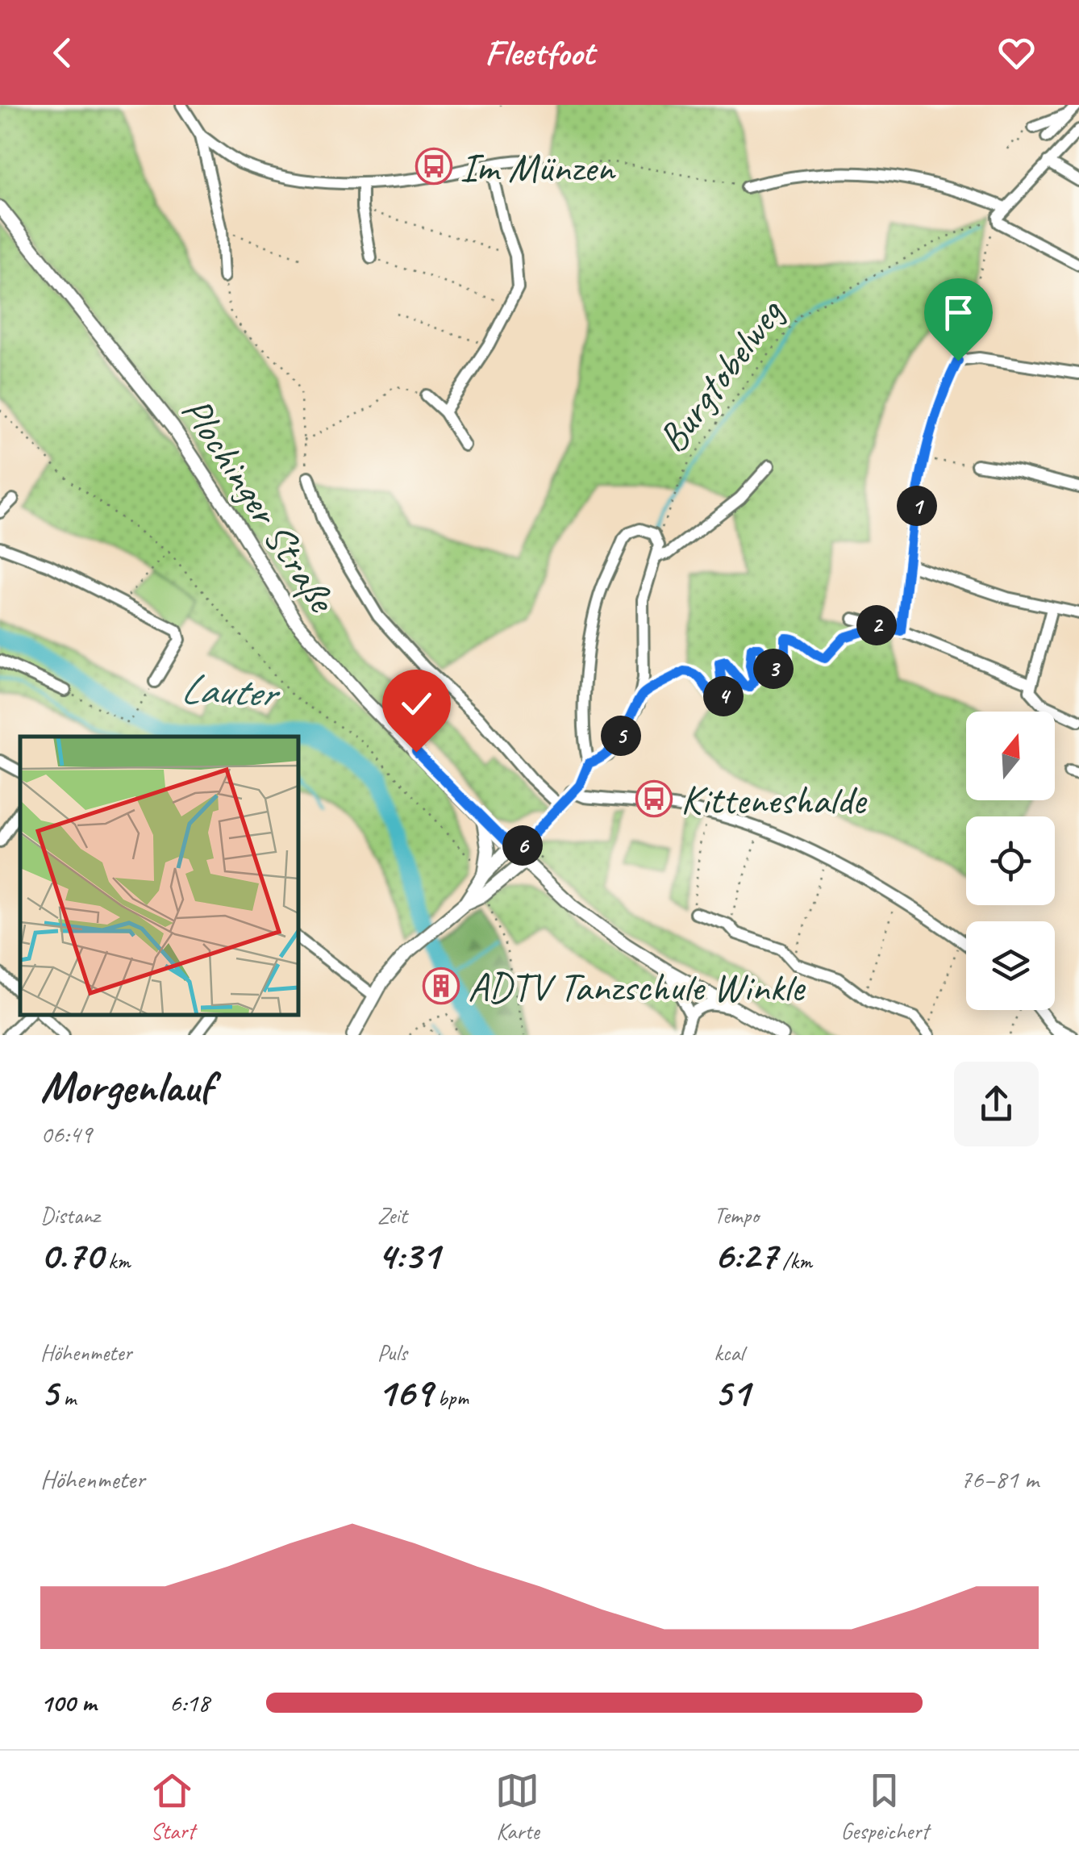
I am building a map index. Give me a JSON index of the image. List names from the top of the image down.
{
  "streets": {
    "main road": ["Plochinger Straße"],
    "path": ["Burgtobelweg"]
  },
  "water": ["Lauter"],
  "places": {
    "bus stop": ["Im Münzen", "Kitteneshalde"],
    "building": ["ADTV Tanzschule Winkle"]
  },
  "north": "top",
  "page": {
    "header": "Fleetfoot",
    "pins": [
      "1",
      "2",
      "3",
      "4",
      "5",
      "6"
    ],
    "heading": ["Morgenlauf", "06:49"],
    "stats": [
      ["Distanz", "0.70 km"],
      ["Zeit", "4:31"],
      ["Tempo", "6:27 /km"],
      ["Höhenmeter", "5 m"],
      ["Puls", "169 bpm"],
      ["kcal", "51"]
    ],
    "chart": ["Höhenmeter", "76–81 m"],
    "list": [
      {
        "name": "100 m",
        "note": "6:18"
      }
    ],
    "tabs": ["Start", "Karte", "Gespeichert"]
  }
}
